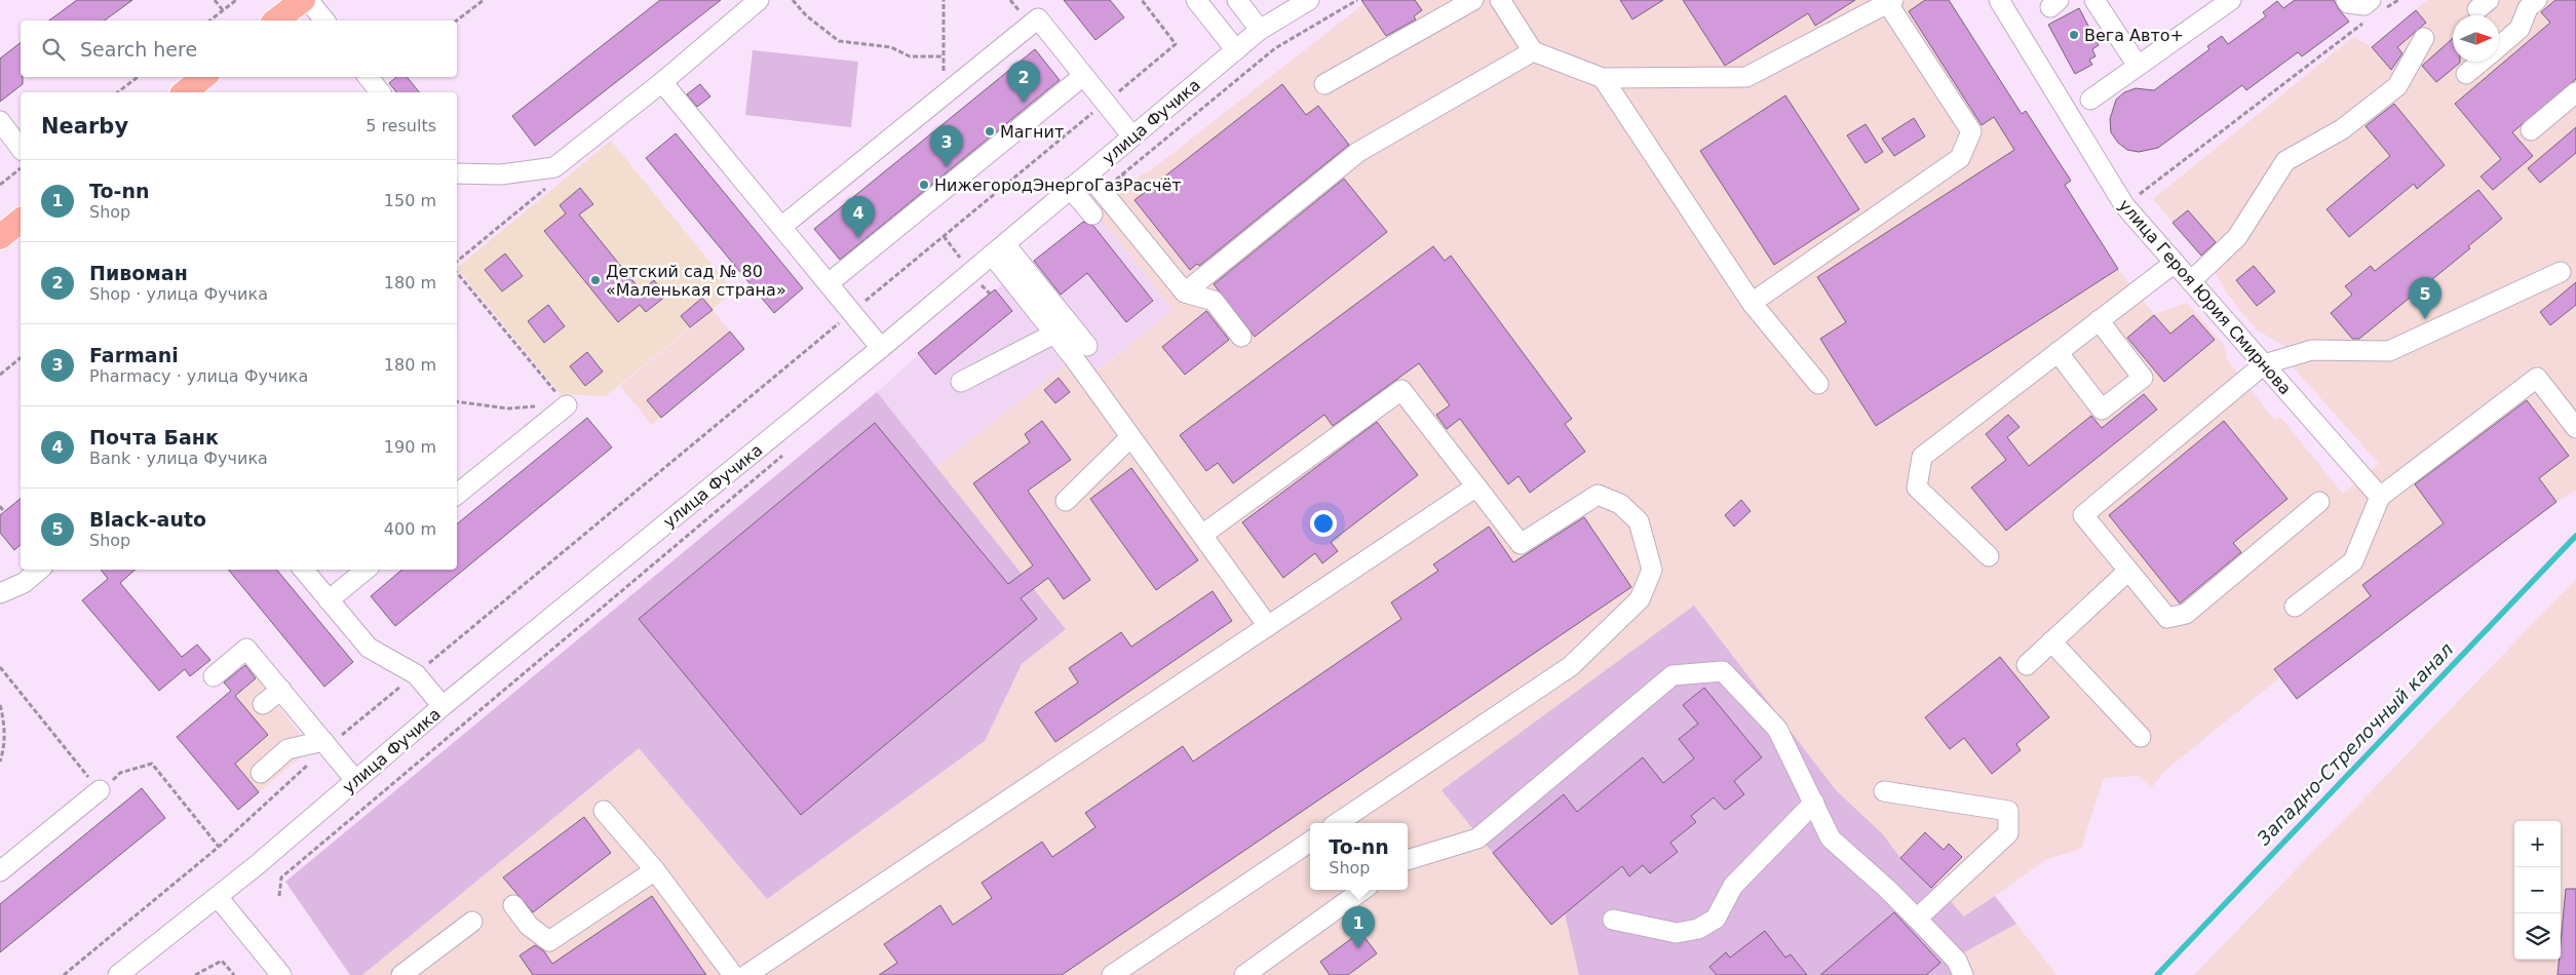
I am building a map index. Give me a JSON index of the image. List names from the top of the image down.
{
  "streets": {
    "street": ["улица Фучика", "улица Героя Юрия Смирнова"]
  },
  "water": ["Западно-Стрелочный канал"],
  "places": [
    "Вега Авто+",
    "Магнит",
    "НижегородЭнергоГазРасчёт",
    "Детский сад № 80 «Маленькая страна»"
  ],
  "north": "right",
  "page": {
    "search": "Search here",
    "pins": [
      "2",
      "3",
      "4",
      "5",
      "1"
    ],
    "heading": ["Nearby", "5 results"],
    "list": [
      {
        "mark": "1",
        "name": "To-nn",
        "note": "Shop",
        "value": "150 m"
      },
      {
        "mark": "2",
        "name": "Пивоман",
        "note": "Shop · улица Фучика",
        "value": "180 m"
      },
      {
        "mark": "3",
        "name": "Farmani",
        "note": "Pharmacy · улица Фучика",
        "value": "180 m"
      },
      {
        "mark": "4",
        "name": "Почта Банк",
        "note": "Bank · улица Фучика",
        "value": "190 m"
      },
      {
        "mark": "5",
        "name": "Black-auto",
        "note": "Shop",
        "value": "400 m"
      }
    ],
    "map_buttons": ["+", "−"],
    "popup": ["To-nn", "Shop"]
  }
}
